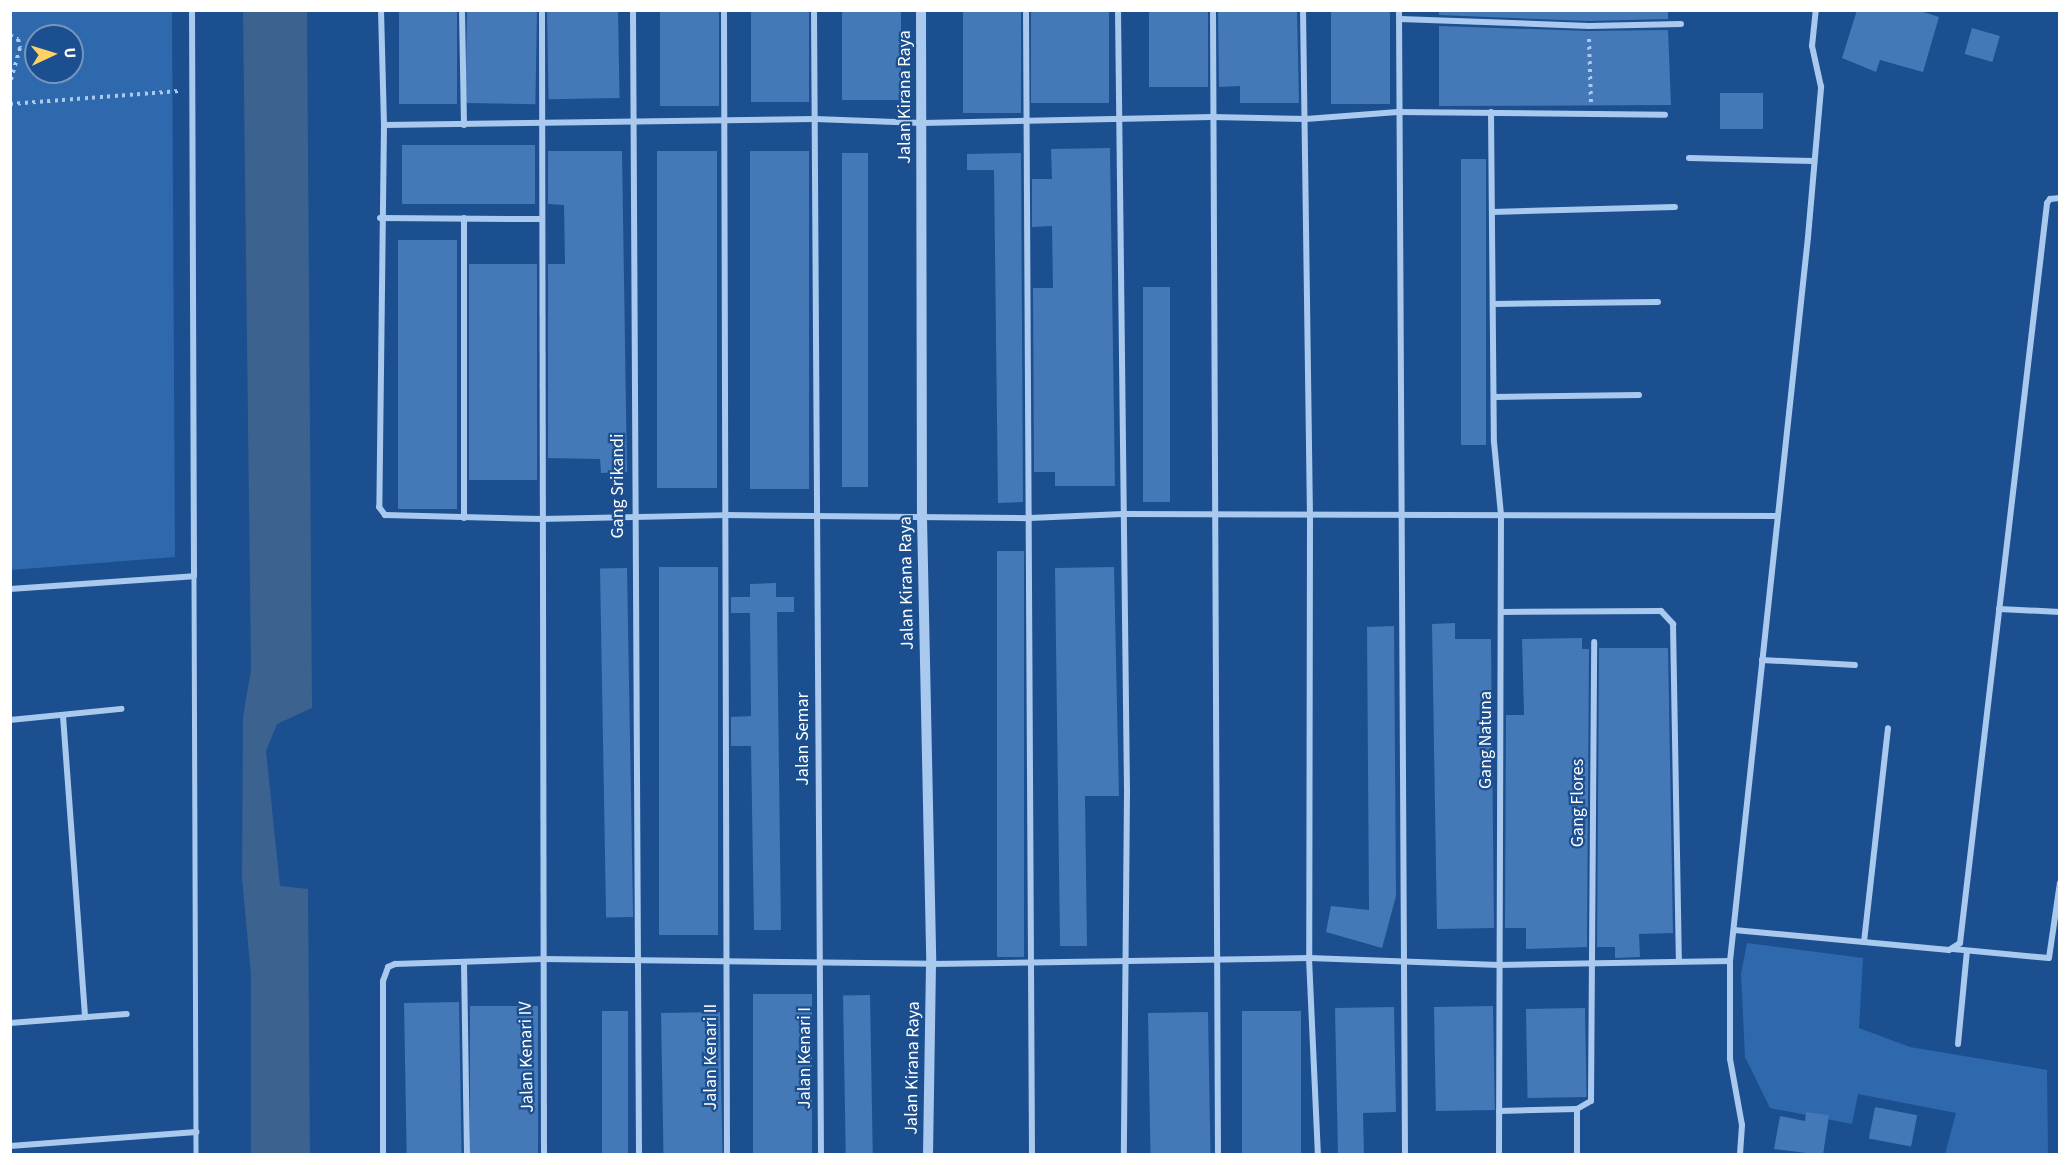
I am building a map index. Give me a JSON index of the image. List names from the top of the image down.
{
  "streets": {
    "street": [
      "Jalan Kirana Raya",
      "Gang Srikandi",
      "Jalan Semar",
      "Gang Natuna",
      "Gang Flores",
      "Jalan Kenari IV",
      "Jalan Kenari II",
      "Jalan Kenari I"
    ]
  },
  "crossings": [
    ["Jalan Semar", "Jalan Kenari I"]
  ],
  "north": "right"
}
